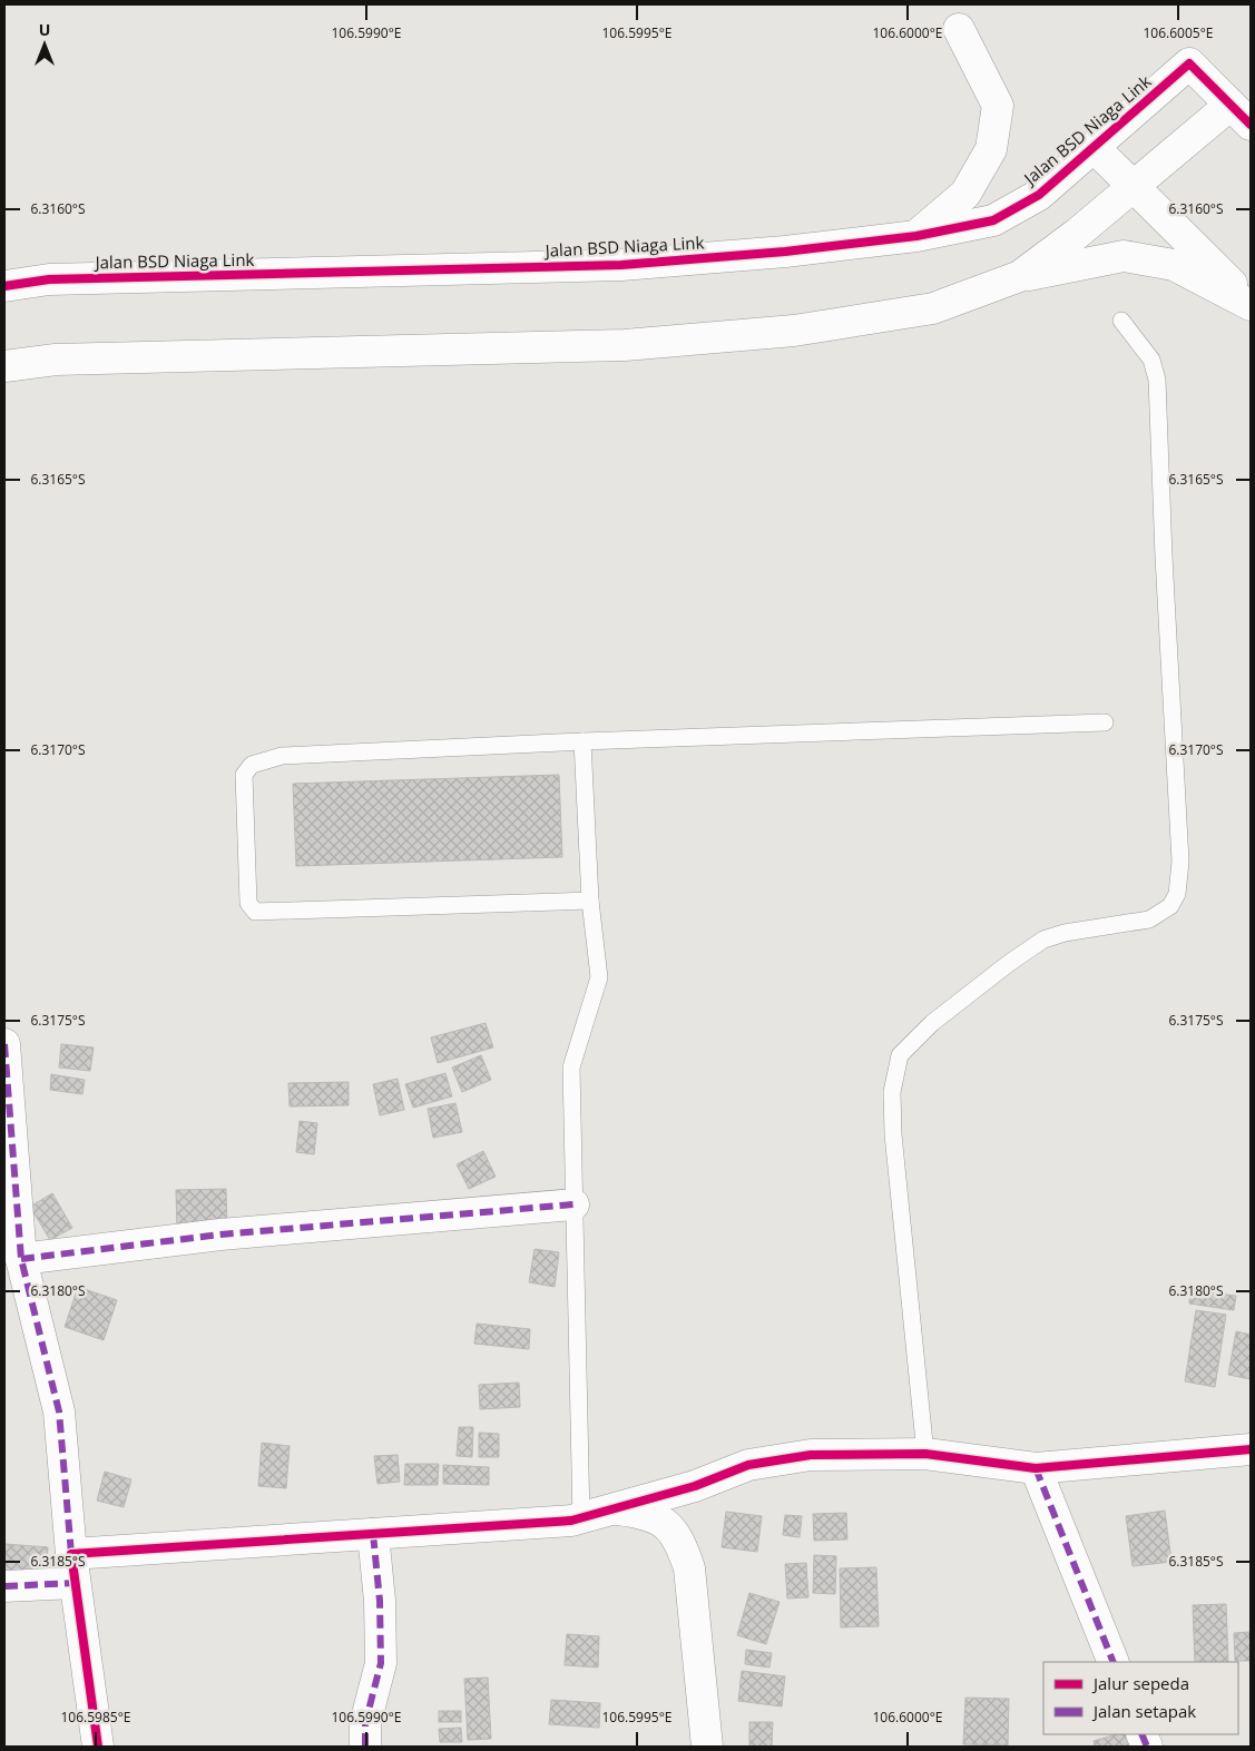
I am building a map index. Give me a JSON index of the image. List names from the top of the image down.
{
  "streets": {
    "street": ["Jalan BSD Niaga Link"]
  },
  "legend": ["Jalur sepeda", "Jalan setapak"],
  "north": "top",
  "coordinates": [
    "106.5990°E",
    "106.5995°E",
    "106.6000°E",
    "106.6005°E",
    "6.3160°S",
    "6.3165°S",
    "6.3170°S",
    "6.3175°S",
    "6.3180°S",
    "6.3185°S",
    "106.5985°E"
  ]
}
